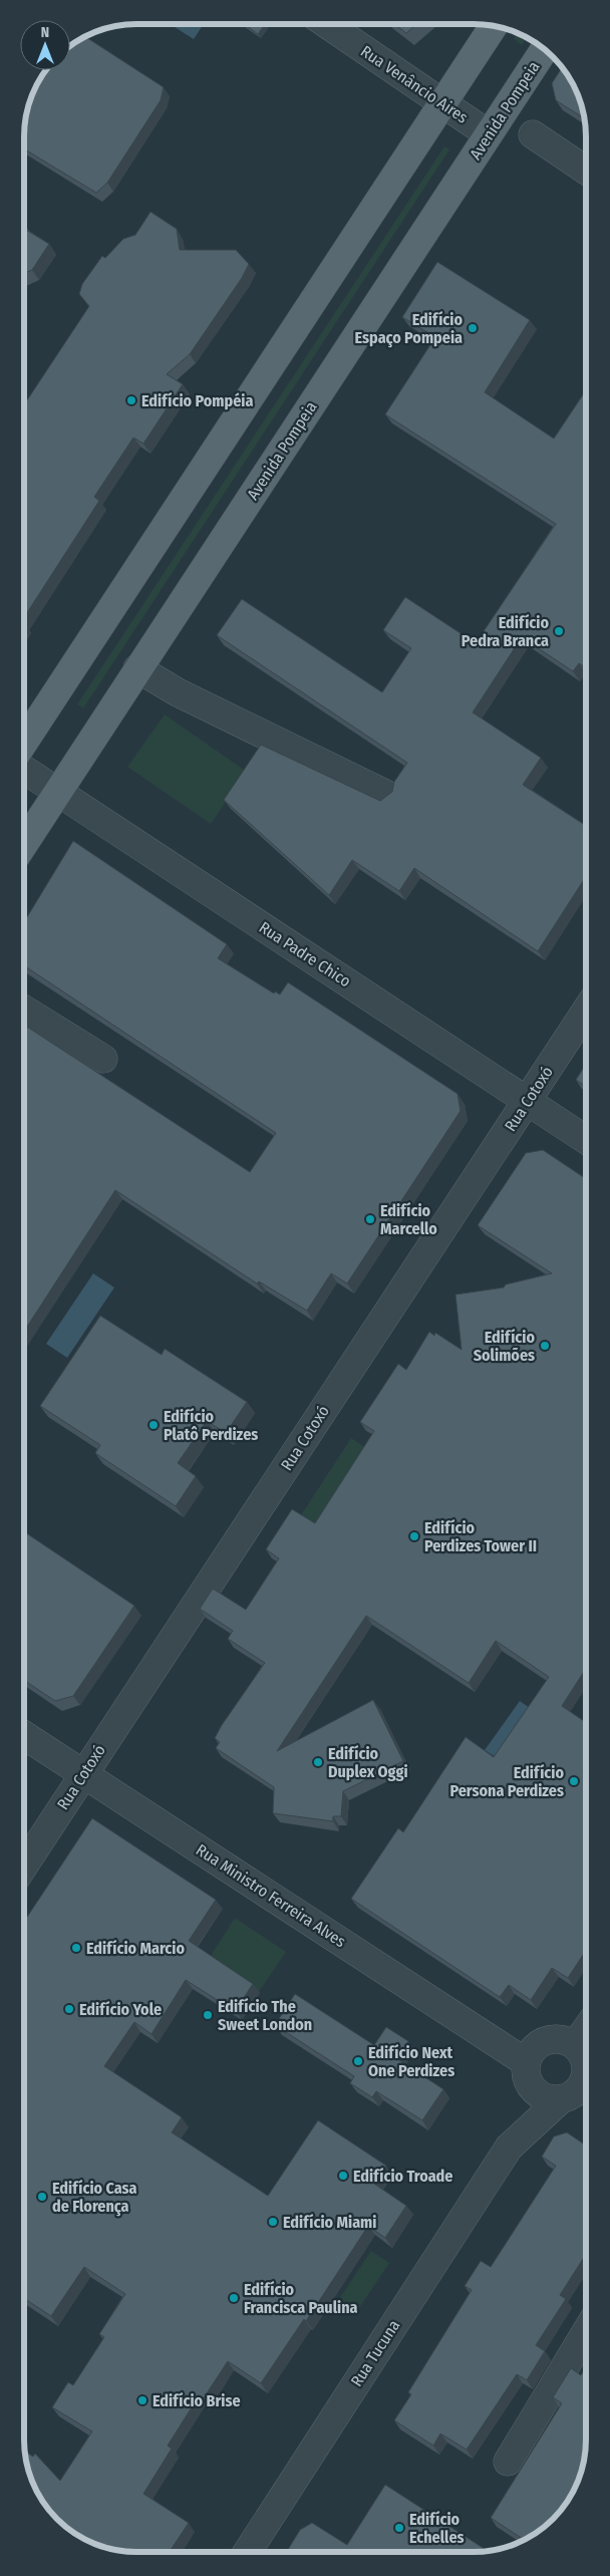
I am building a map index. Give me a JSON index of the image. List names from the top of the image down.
{
  "streets": {
    "main road": ["Avenida Pompeia"],
    "street": [
      "Rua Venâncio Aires",
      "Rua Padre Chico",
      "Rua Cotoxó",
      "Rua Ministro Ferreira Alves",
      "Rua Tucuna"
    ]
  },
  "crossings": [
    ["Rua Venâncio Aires", "Avenida Pompeia"],
    ["Avenida Pompeia", "Rua Padre Chico"],
    ["Rua Padre Chico", "Rua Cotoxó"],
    ["Rua Cotoxó", "Rua Ministro Ferreira Alves"],
    ["Rua Ministro Ferreira Alves", "Rua Tucuna"]
  ],
  "places": [
    "Edifício Espaço Pompeia",
    "Edifício Pompéia",
    "Edifício Pedra Branca",
    "Edifício Marcello",
    "Edifício Solimões",
    "Edifício Platô Perdizes",
    "Edifício Perdizes Tower II",
    "Edifício Duplex Oggi",
    "Edifício Persona Perdizes",
    "Edifício Marcio",
    "Edifício Yole",
    "Edifício The Sweet London",
    "Edifício Next One Perdizes",
    "Edifício Troade",
    "Edifício Casa de Florença",
    "Edifício Miami",
    "Edifício Francisca Paulina",
    "Edifício Brise",
    "Edifício Echelles"
  ],
  "north": "top"
}
